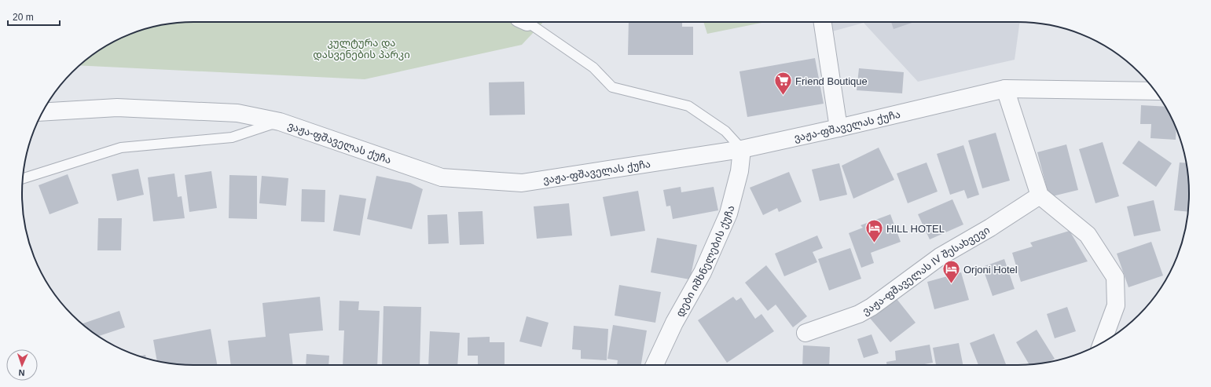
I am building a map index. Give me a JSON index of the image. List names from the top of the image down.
{
  "streets": {
    "street": ["ვაჟა-ფშაველას ქუჩა", "დები იშხნელების ქუჩა", "ვაჟა-ფშაველას IV შესახვევი"]
  },
  "crossings": [
    ["ვაჟა-ფშაველას ქუჩა", "დები იშხნელების ქუჩა"]
  ],
  "parks": ["კულტურა და დასვენების პარკი"],
  "places": {
    "supermarket": ["Friend Boutique"],
    "hotel": ["HILL HOTEL", "Orjoni Hotel"]
  },
  "scale_bar": "20 m",
  "north": "bottom"
}
